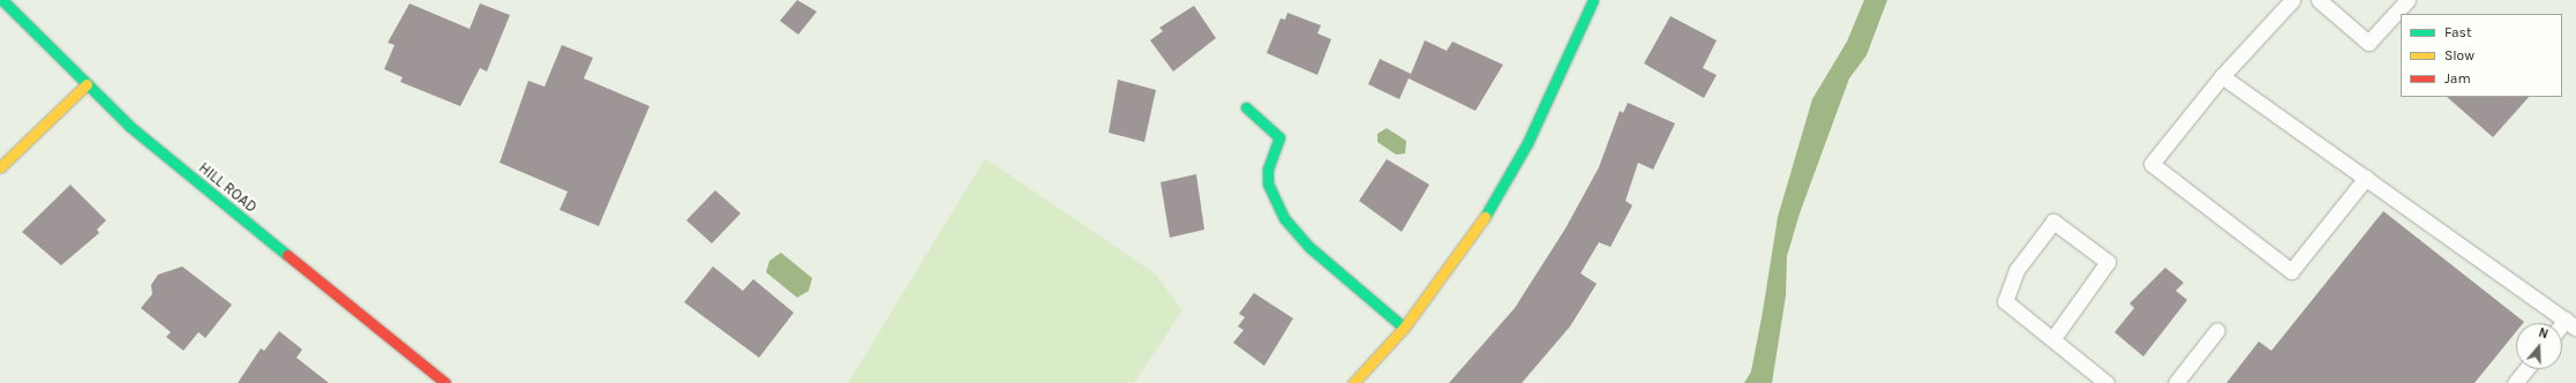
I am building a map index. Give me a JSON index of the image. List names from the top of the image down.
{
  "streets": {
    "street": ["HILL ROAD"]
  },
  "legend": ["Fast", "Slow", "Jam"],
  "north": "top"
}
